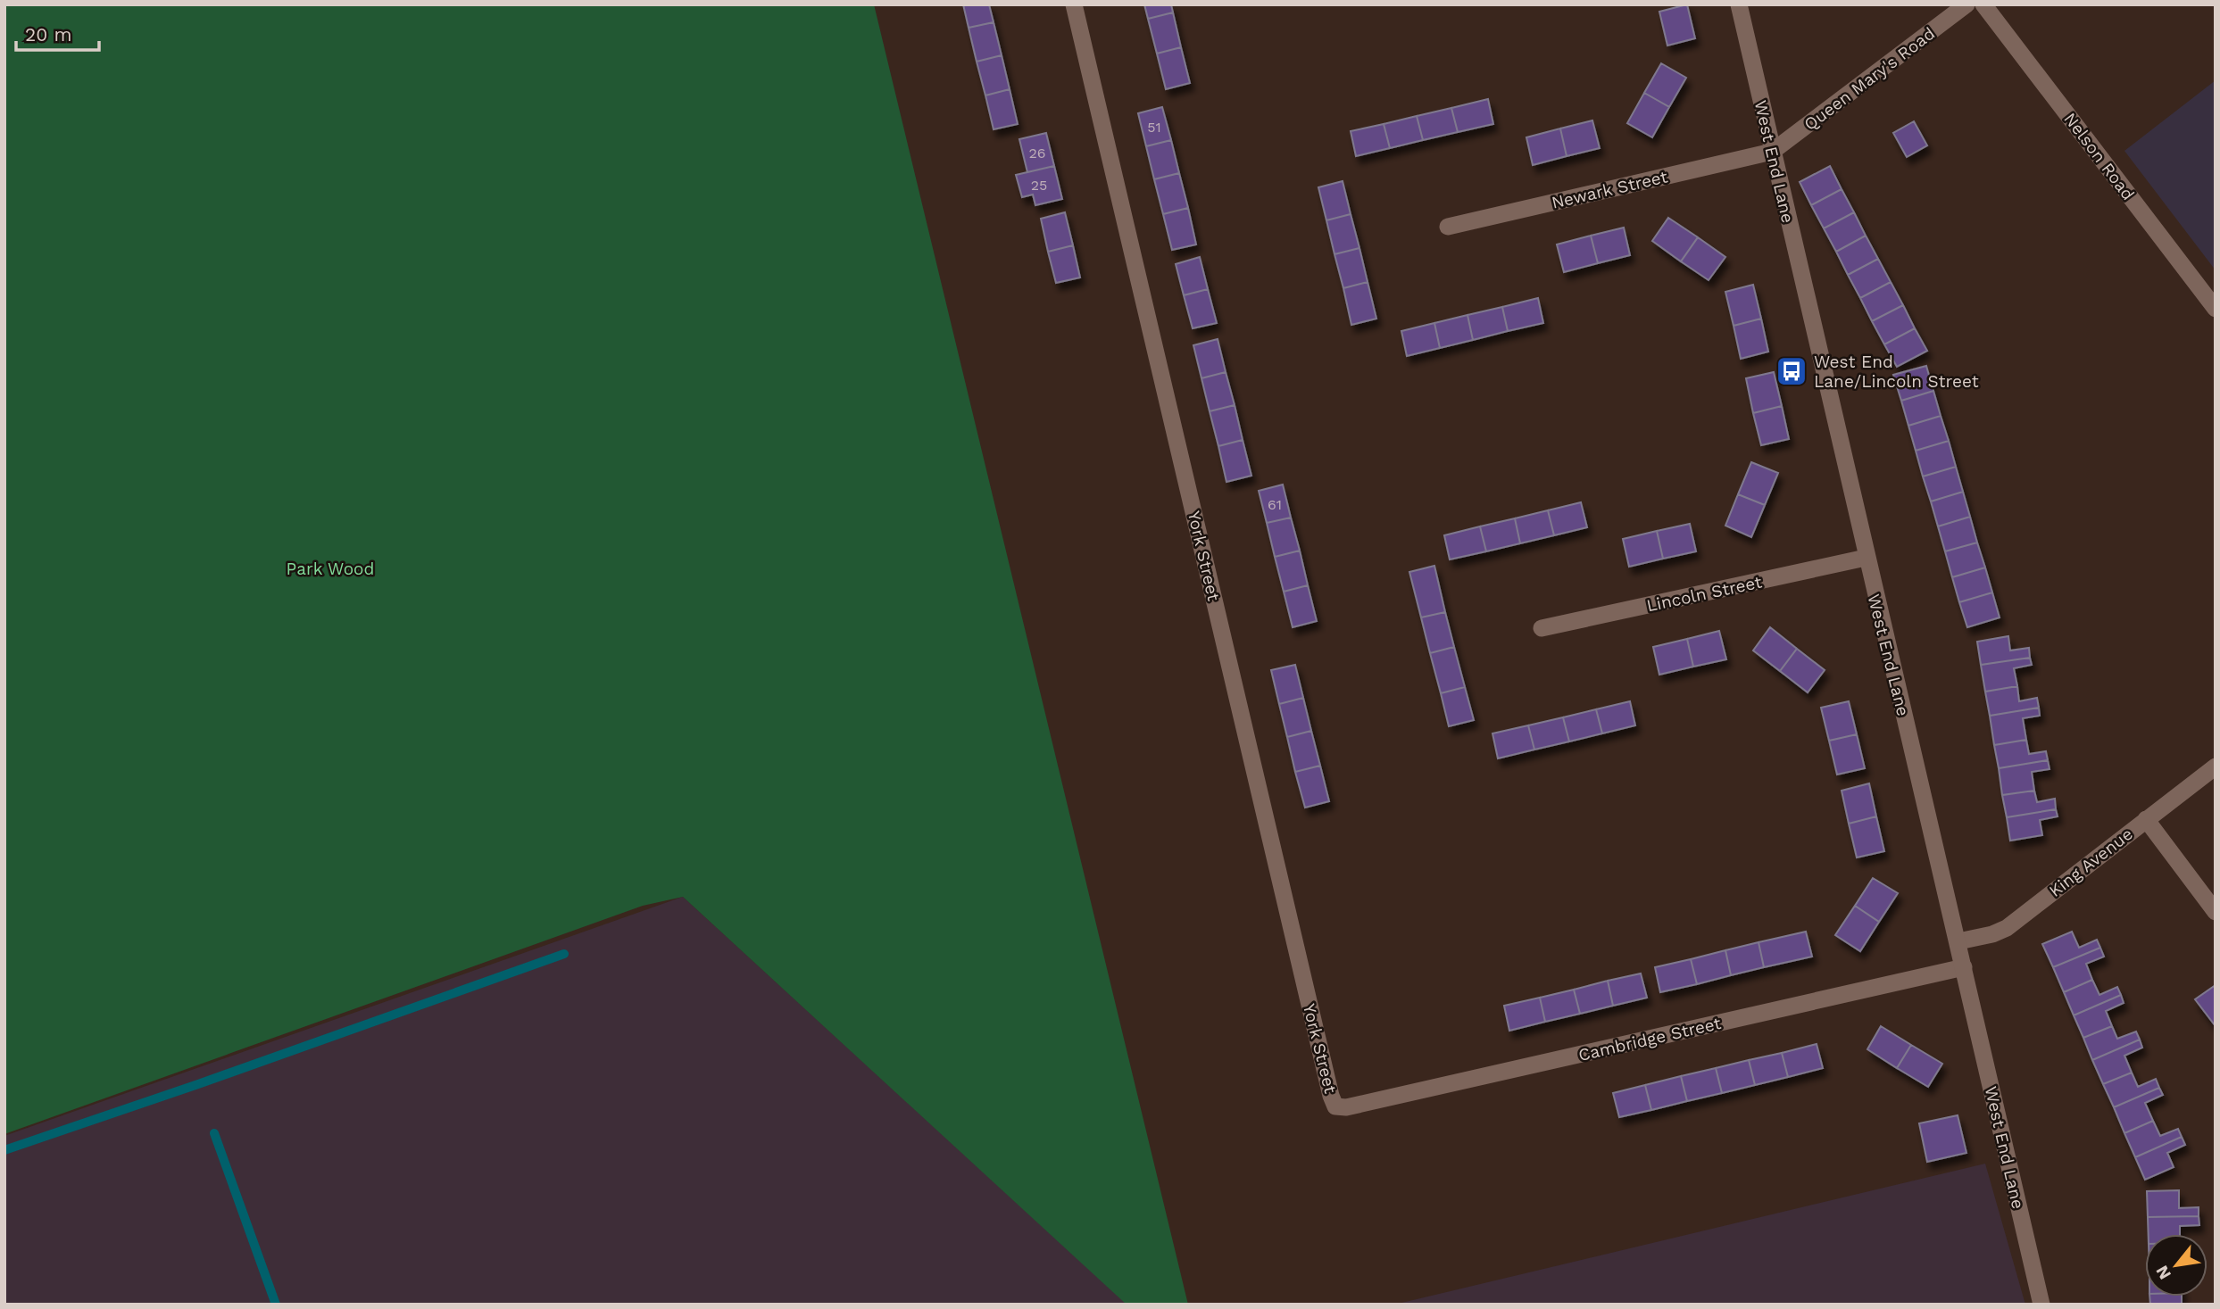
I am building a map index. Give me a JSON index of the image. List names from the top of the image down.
{
  "streets": {
    "street": [
      "Queen Mary's Road",
      "Nelson Road",
      "West End Lane",
      "Newark Street",
      "York Street",
      "Lincoln Street",
      "King Avenue",
      "Cambridge Street"
    ]
  },
  "crossings": [
    ["Queen Mary's Road", "West End Lane"],
    ["Queen Mary's Road", "Newark Street"],
    ["West End Lane", "Newark Street"],
    ["West End Lane", "Lincoln Street"],
    ["West End Lane", "King Avenue"],
    ["West End Lane", "Cambridge Street"],
    ["York Street", "Cambridge Street"]
  ],
  "parks": ["Park Wood"],
  "places": {
    "bus stop": ["West End Lane/Lincoln Street"]
  },
  "house_numbers": [
    "51",
    "26",
    "25",
    "61"
  ],
  "scale_bar": "20 m",
  "north": "bottom left"
}
